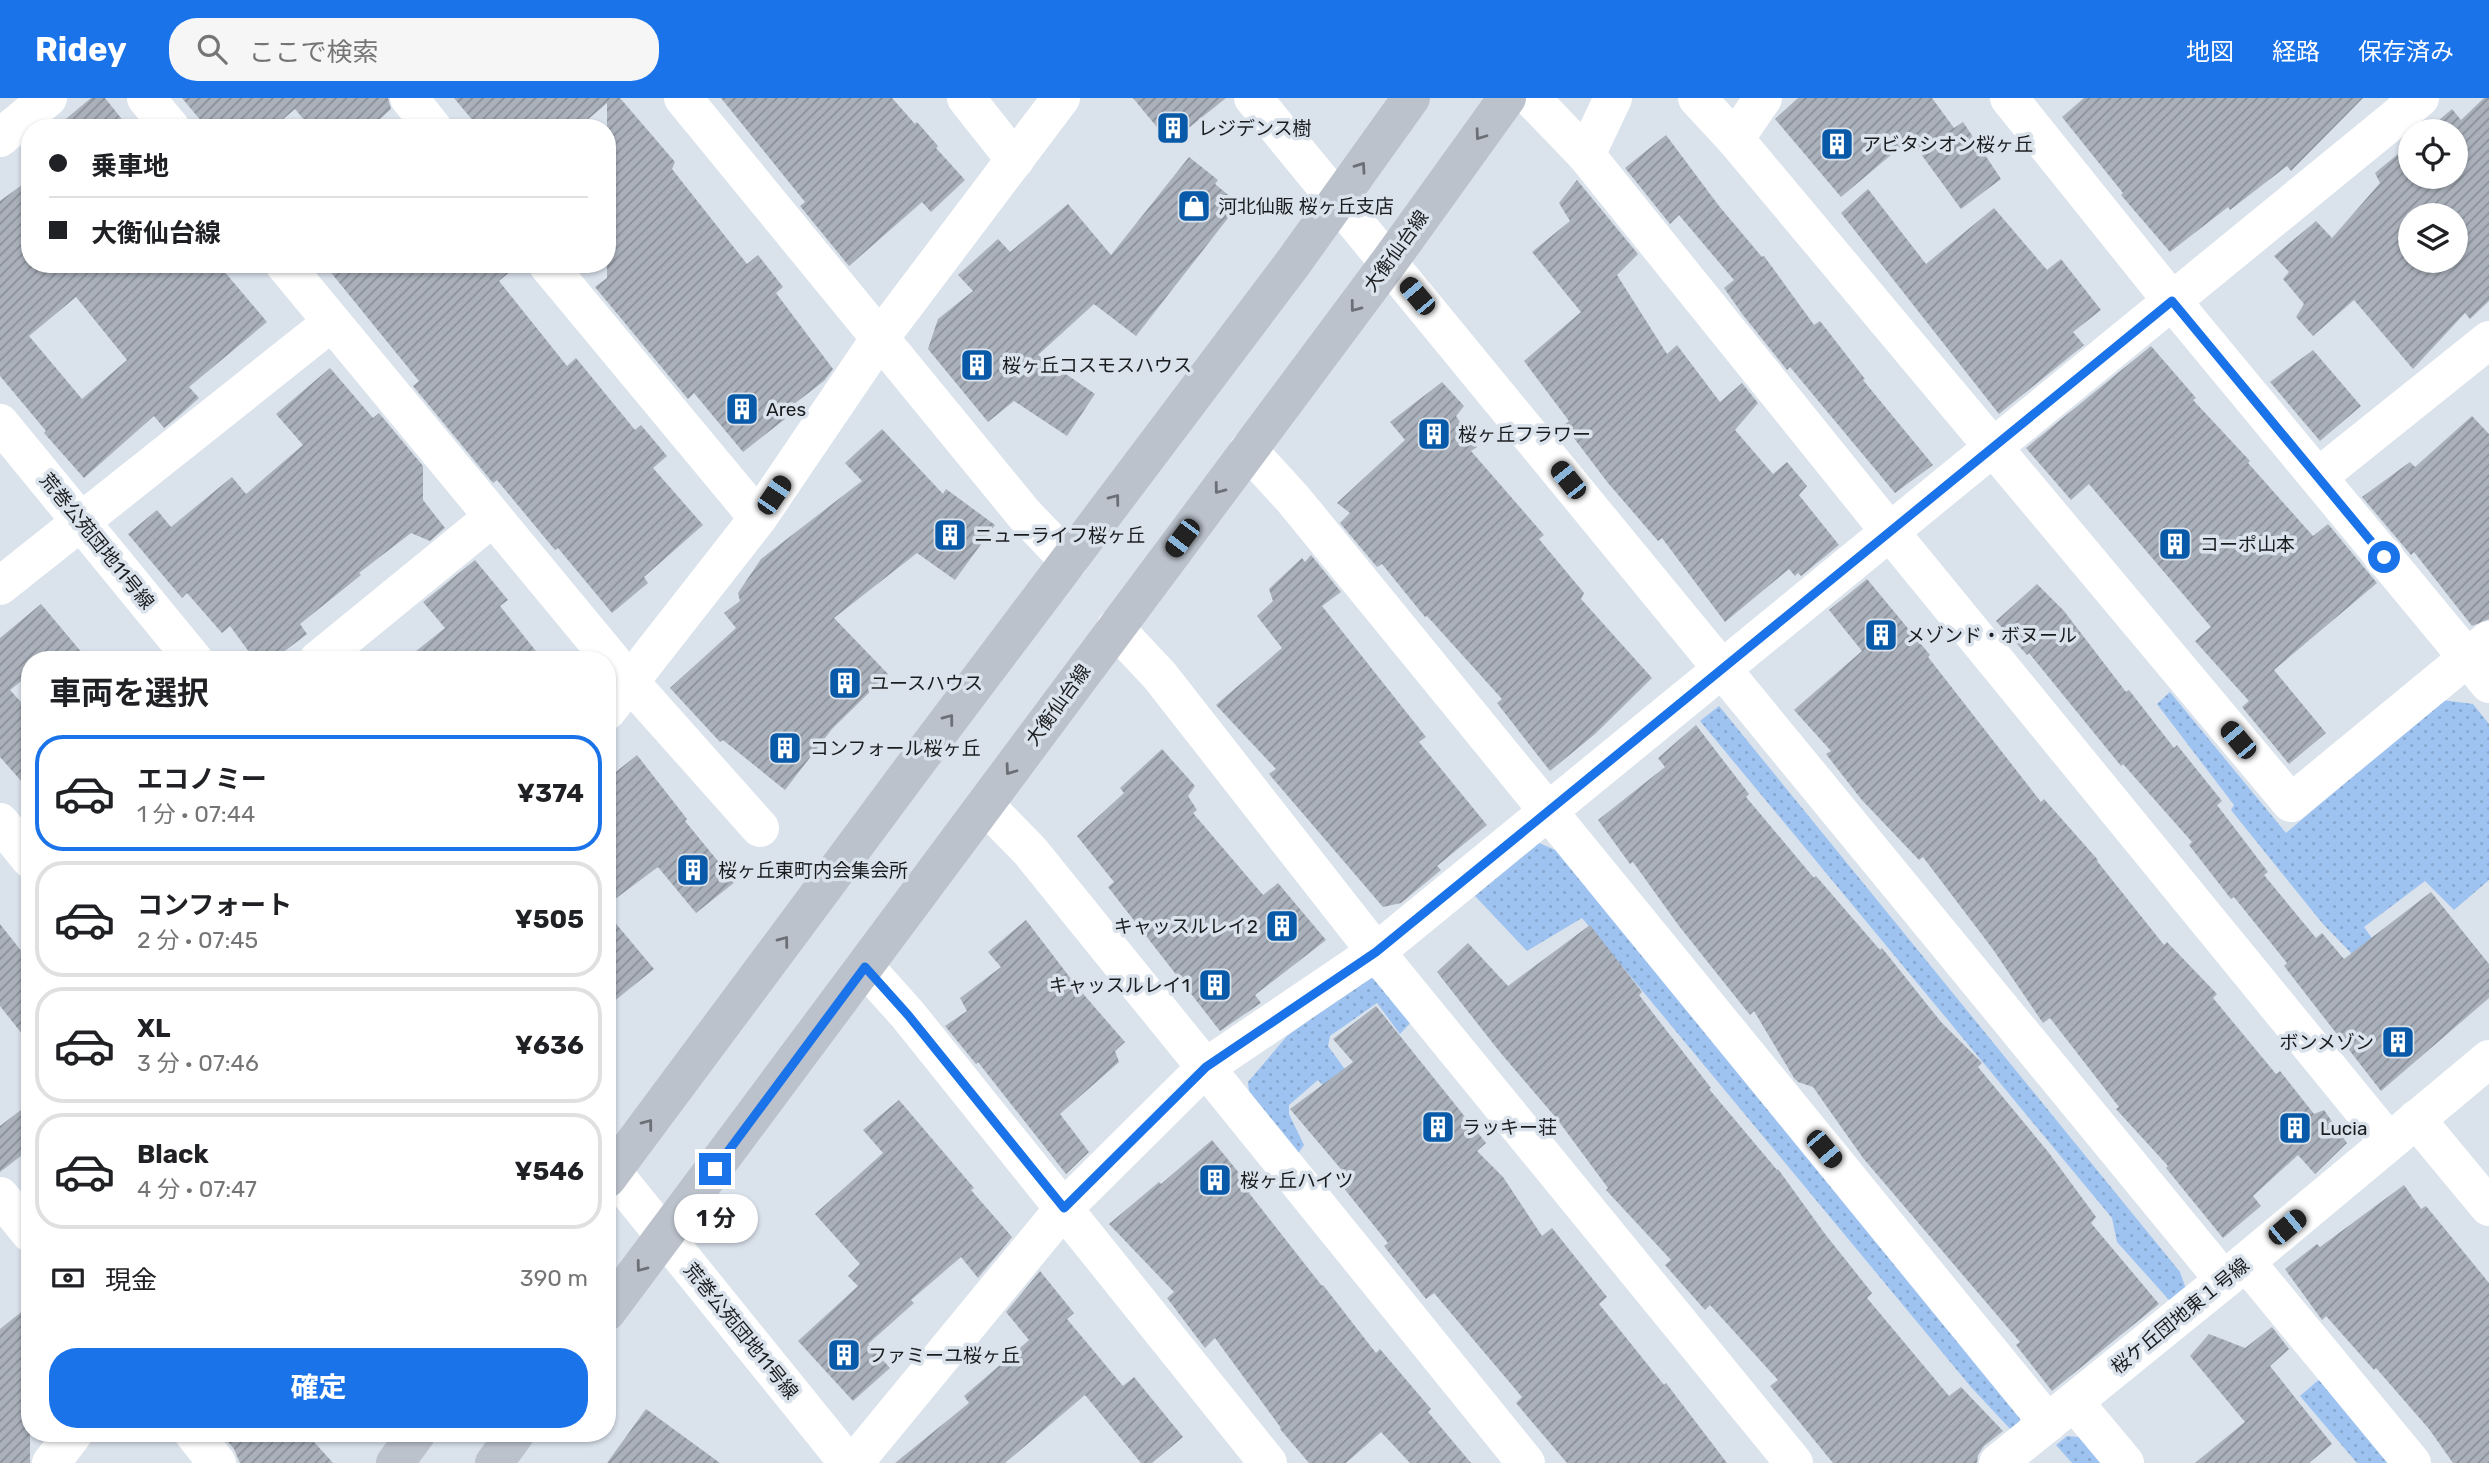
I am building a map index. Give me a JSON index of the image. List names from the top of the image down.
{
  "streets": {
    "main road": ["大衡仙台線"],
    "street": ["荒巻公苑団地11号線", "桜ケ丘団地東１号線"]
  },
  "crossings": [
    ["大衡仙台線", "荒巻公苑団地11号線"]
  ],
  "places": {
    "building": [
      "レジデンス樹",
      "アビタシオン桜ヶ丘",
      "桜ヶ丘コスモスハウス",
      "Ares",
      "桜ヶ丘フラワー",
      "ニューライフ桜ヶ丘",
      "コーポ山本",
      "メゾンド・ボヌール",
      "ユースハウス",
      "コンフォール桜ヶ丘",
      "桜ヶ丘東町内会集会所",
      "キャッスルレイ2",
      "キャッスルレイ1",
      "ボンメゾン",
      "ラッキー荘",
      "Lucia",
      "桜ヶ丘ハイツ",
      "ファミーユ桜ヶ丘"
    ],
    "shop": ["河北仙販 桜ヶ丘支店"]
  },
  "page": {
    "header": "Ridey",
    "search": "ここで検索",
    "nav": ["地図", "経路", "保存済み"],
    "banner": ["乗車地", "大衡仙台線"],
    "heading": "車両を選択",
    "list": [
      {
        "name": "エコノミー",
        "note": "1 分 · 07:44",
        "value": "¥374"
      },
      {
        "name": "コンフォート",
        "note": "2 分 · 07:45",
        "value": "¥505"
      },
      {
        "name": "XL",
        "note": "3 分 · 07:46",
        "value": "¥636"
      },
      {
        "name": "Black",
        "note": "4 分 · 07:47",
        "value": "¥546"
      }
    ],
    "bubble": "1 分",
    "pay": ["現金", "390 m"],
    "buttons": "確定"
  }
}
